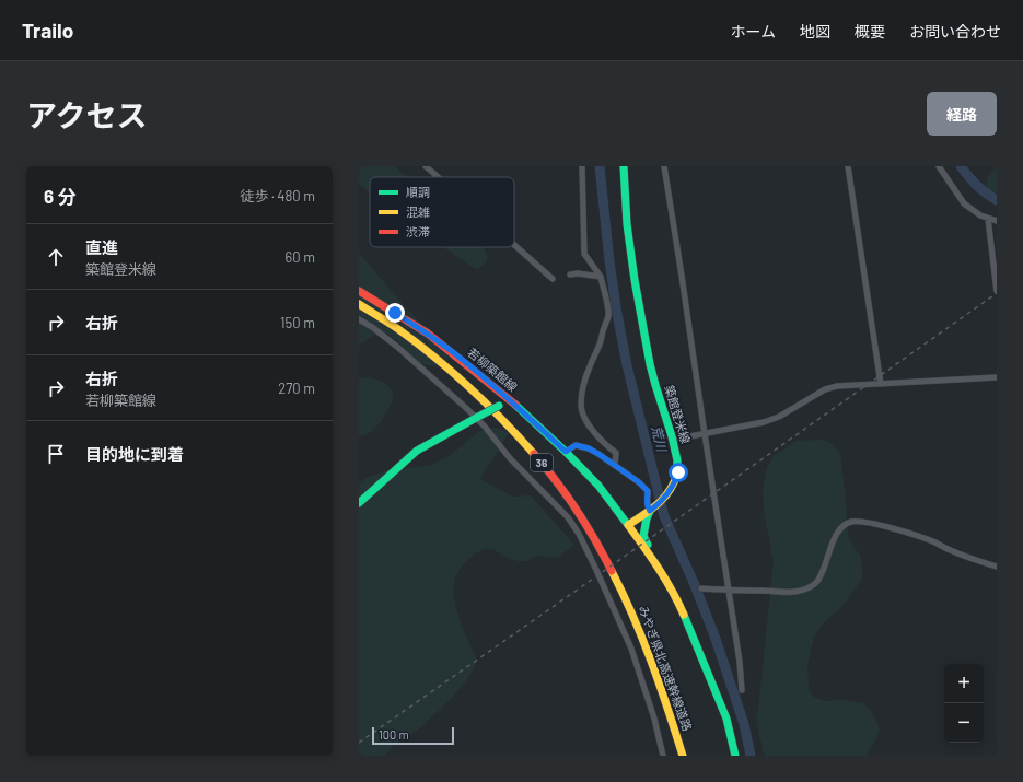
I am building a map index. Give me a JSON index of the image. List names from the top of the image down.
{
  "streets": {
    "main road": [
      "若柳築館線",
      "築館登米線",
      "36",
      "みやぎ県北高速幹線道路"
    ]
  },
  "crossings": [
    ["若柳築館線", "築館登米線"]
  ],
  "water": ["荒川"],
  "legend": ["順調", "混雑", "渋滞"],
  "scale_bar": "100 m",
  "page": {
    "header": "Trailo",
    "nav": [
      "ホーム",
      "地図",
      "概要",
      "お問い合わせ"
    ],
    "title": "アクセス",
    "buttons": "経路",
    "heading": ["6 分", "徒歩 · 480 m"],
    "list": [
      ["直進", "築館登米線", "60 m"],
      ["右折", "150 m"],
      ["右折", "若柳築館線", "270 m"],
      "目的地に到着"
    ],
    "map_buttons": ["+", "−"],
    "scale": "100 m"
  }
}
